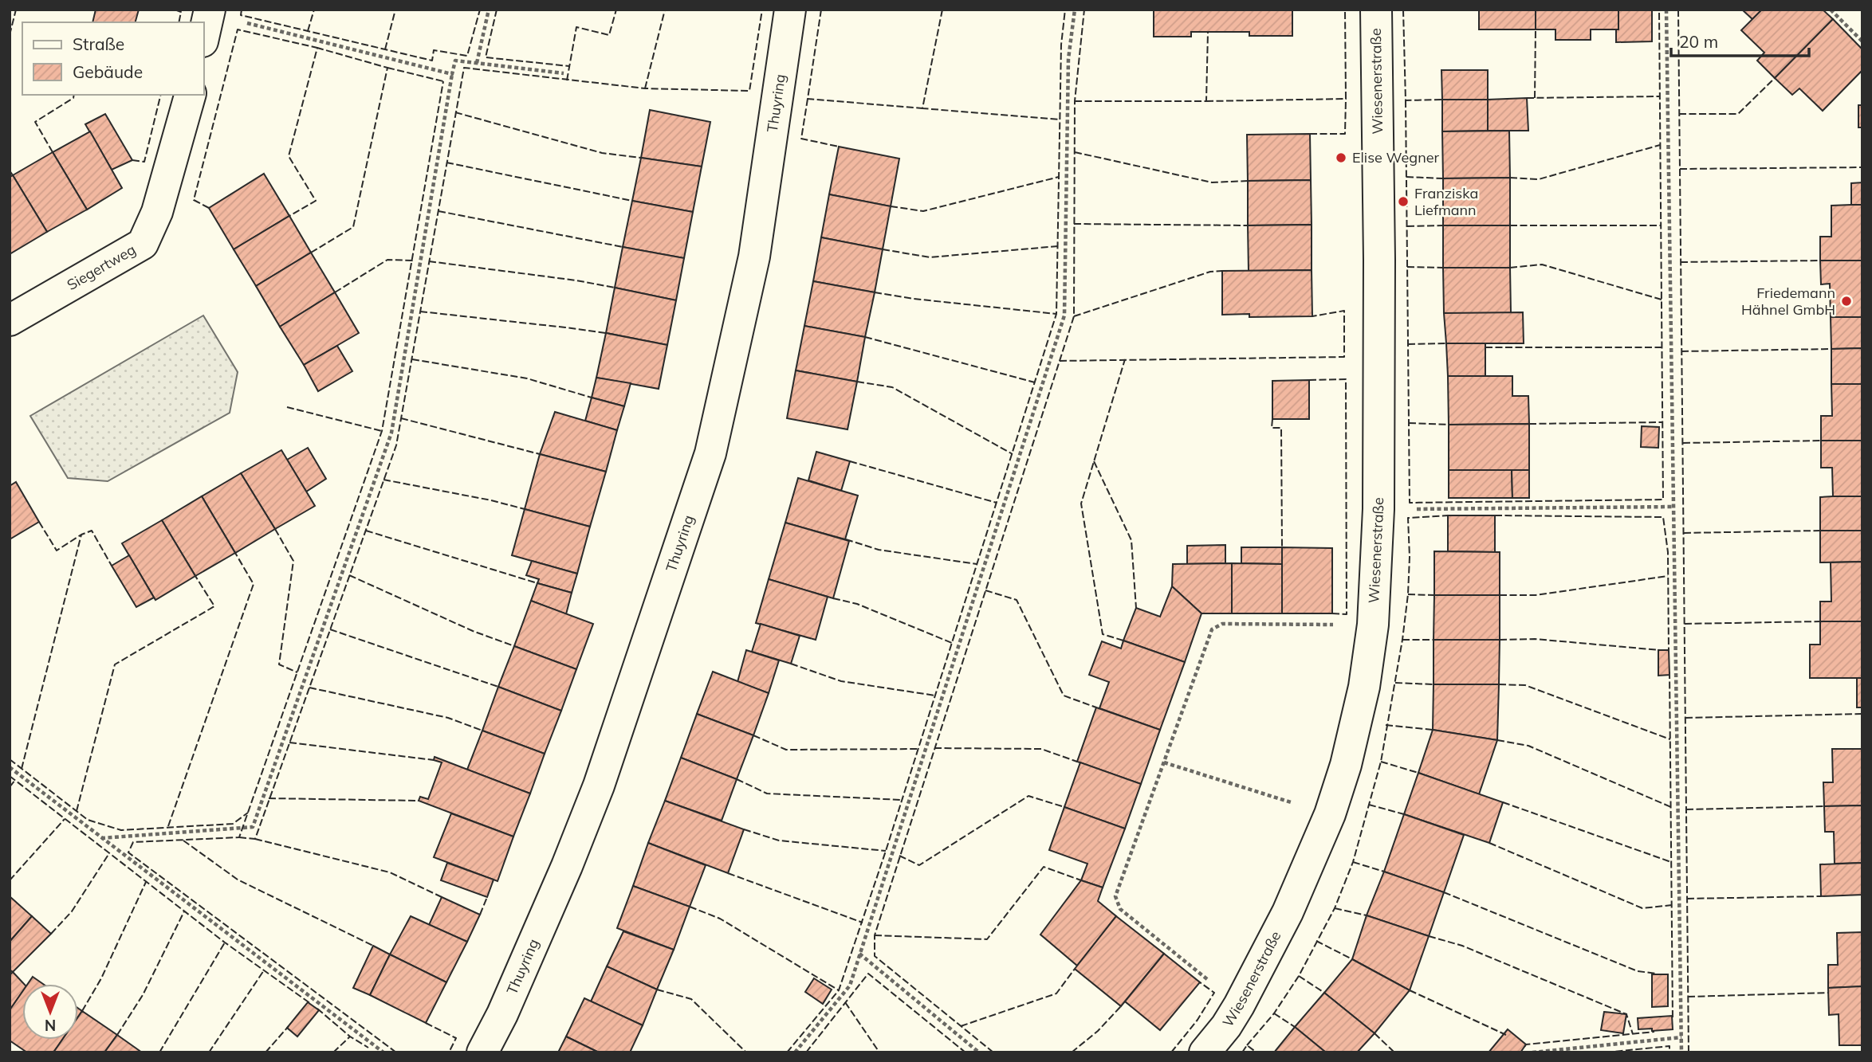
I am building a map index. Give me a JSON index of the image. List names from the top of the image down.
{
  "streets": {
    "street": ["Wiesenerstraße", "Thuyring", "Siegertweg"]
  },
  "places": ["Elise Wegner", "Franziska Liefmann", "Friedemann Hähnel GmbH"],
  "legend": ["Straße", "Gebäude"],
  "scale_bar": "20 m",
  "north": "bottom"
}
